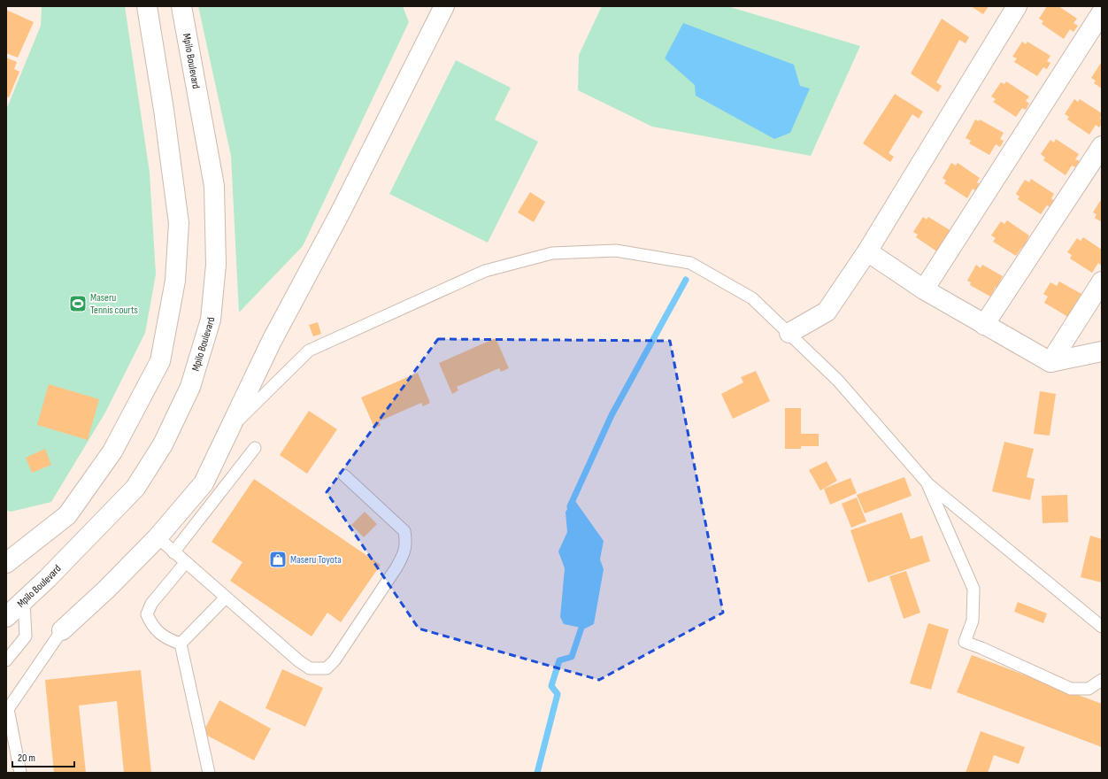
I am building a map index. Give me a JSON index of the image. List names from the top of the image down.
{
  "streets": {
    "main road": ["Mpilo Boulevard"]
  },
  "places": {
    "sports": ["Maseru Tennis courts"],
    "shop": ["Maseru Toyota"]
  },
  "scale_bar": "20 m"
}
